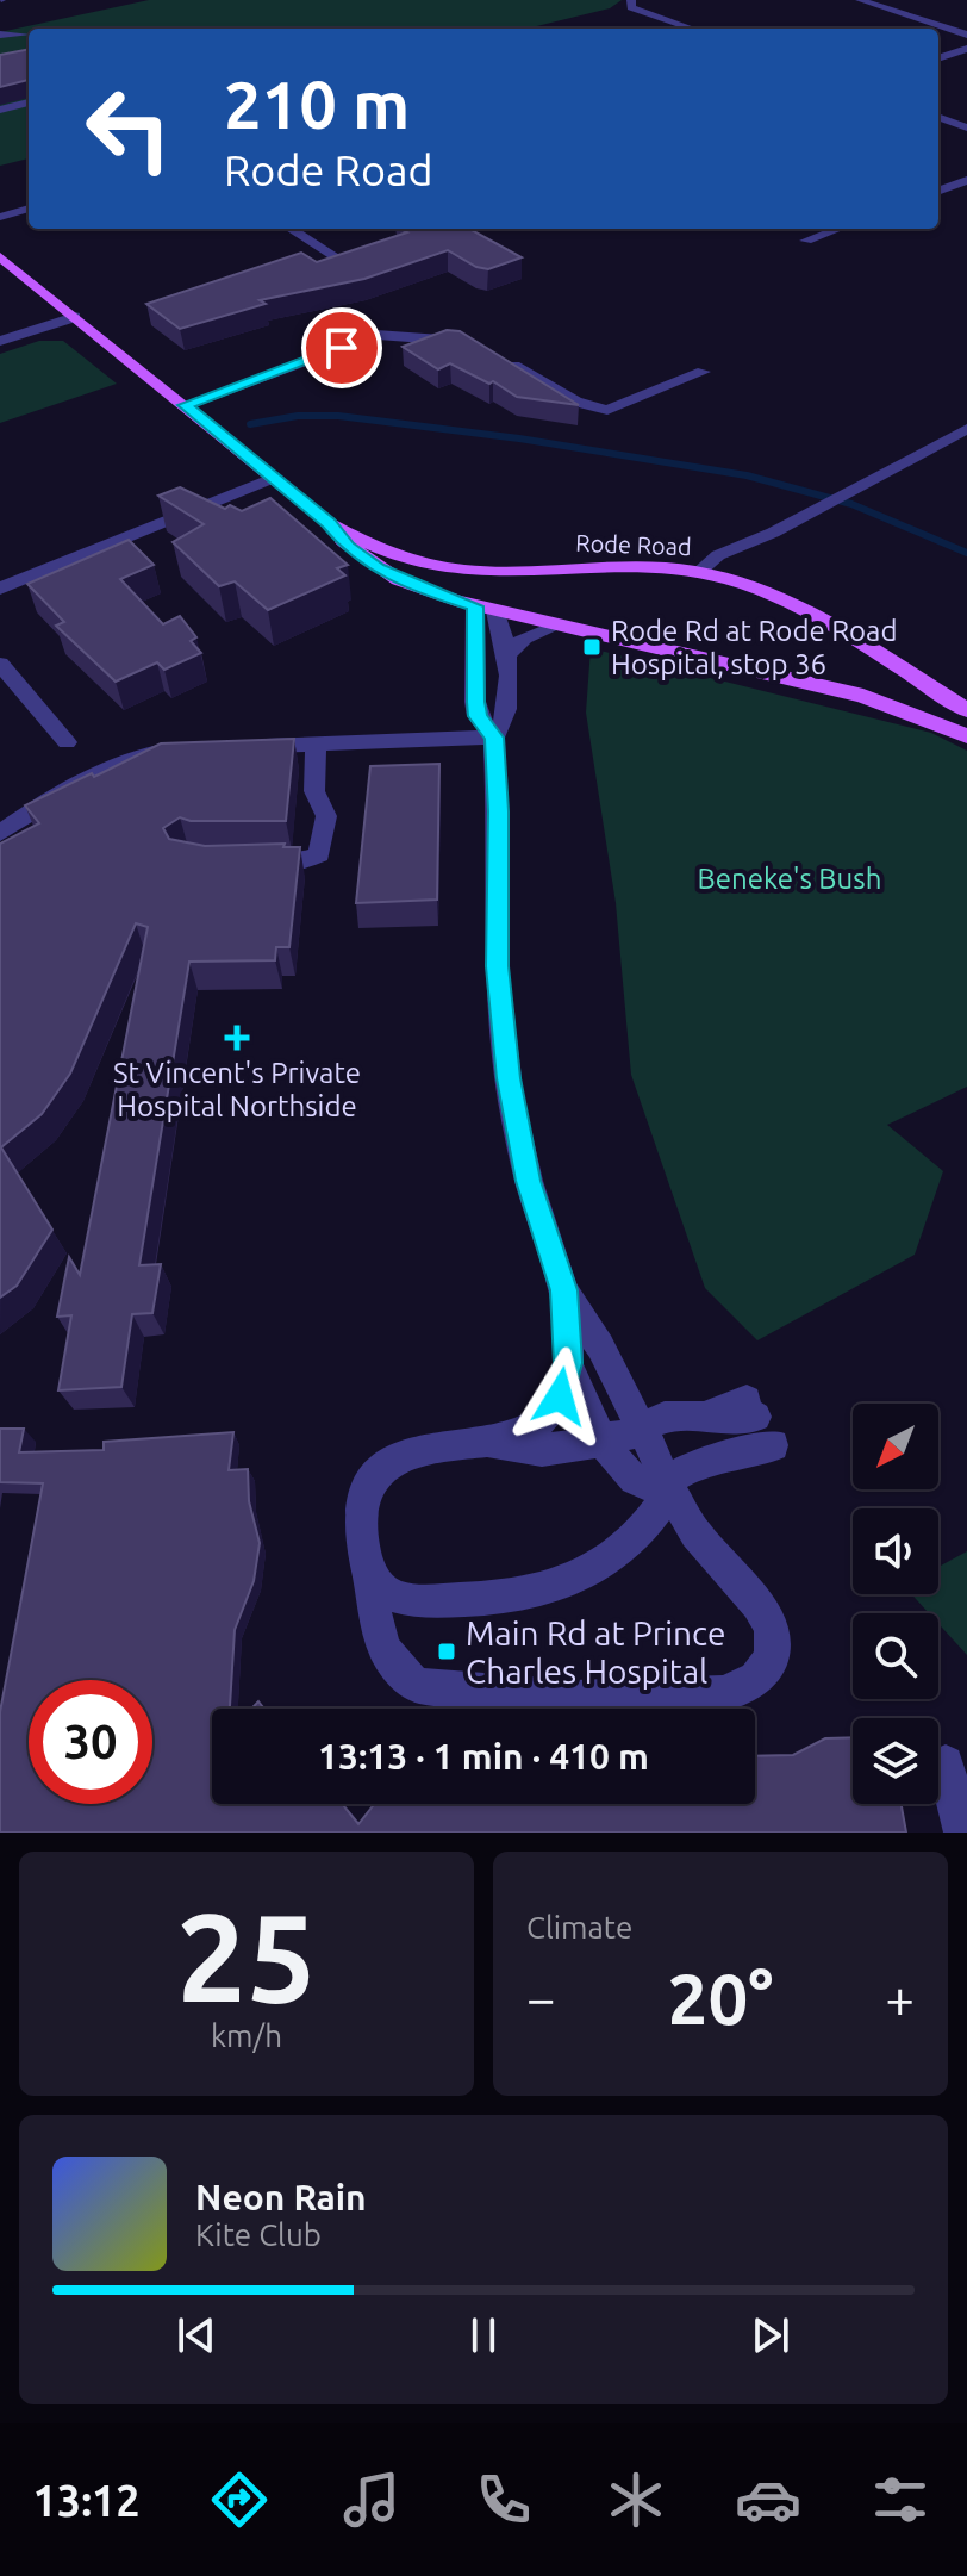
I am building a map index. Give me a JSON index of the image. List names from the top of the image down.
{
  "streets": {
    "main road": ["Rode Road"]
  },
  "parks": ["Beneke's Bush"],
  "places": {
    "transit": ["Rode Rd at Rode Road Hospital, stop 36", "Main Rd at Prince Charles Hospital"],
    "health": ["St Vincent's Private Hospital Northside"]
  },
  "north": "bottom left",
  "page": {
    "turn": ["210 m", "Rode Road"],
    "limit": "30",
    "trip": "13:13 · 1 min · 410 m",
    "tile": [
      ["25", "km/h"],
      "Climate"
    ],
    "heat": ["−", "20°", "+"],
    "song": ["Neon Rain", "Kite Club"],
    "tabs": "13:12"
  }
}
